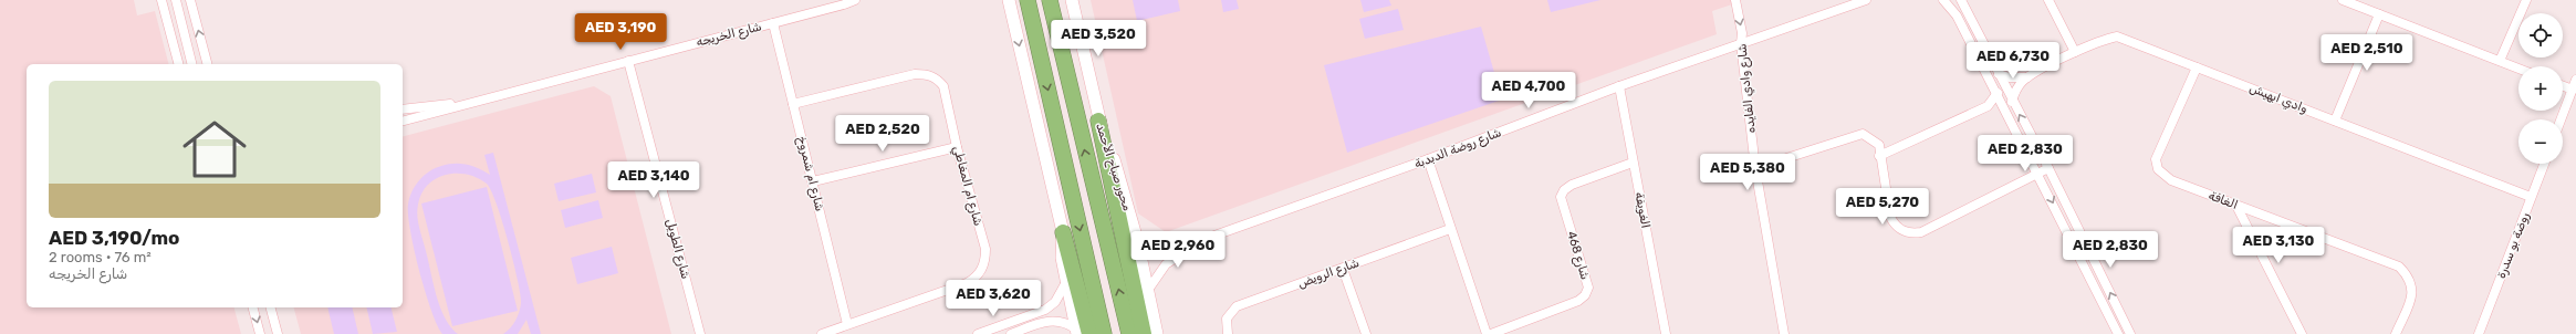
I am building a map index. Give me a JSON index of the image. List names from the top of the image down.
{
  "streets": {
    "highway": ["محور صباح الأحمد"],
    "street": [
      "شارع الخريجه",
      "شارع وادي الفايده",
      "وادي ابهيش",
      "شارع روضة الدبدبة",
      "شارع ام شمروخ",
      "شارع ام المغاطي",
      "الغافة",
      "الغويفة",
      "روضة بو سدرة",
      "شارع الطويل",
      "شارع 468",
      "شارع الرويض"
    ]
  },
  "crossings": [
    ["شارع الخريجه", "شارع ام شمروخ"],
    ["شارع الخريجه", "شارع الطويل"],
    ["شارع وادي الفايده", "شارع روضة الدبدبة"],
    ["وادي ابهيش", "الغافة"],
    ["وادي ابهيش", "روضة بو سدرة"],
    ["شارع روضة الدبدبة", "محور صباح الأحمد"],
    ["شارع روضة الدبدبة", "الغويفة"],
    ["شارع ام شمروخ", "شارع ام المغاطي"],
    ["الغويفة", "شارع 468"]
  ],
  "page": {
    "map_buttons": ["+", "−"],
    "price": [
      "AED 3,190",
      "AED 3,520",
      "AED 2,510",
      "AED 6,730",
      "AED 4,700",
      "AED 2,520",
      "AED 2,830",
      "AED 5,380",
      "AED 3,140",
      "AED 5,270",
      "AED 3,130",
      "AED 2,960",
      "AED 2,830",
      "AED 3,620"
    ],
    "list": [
      {
        "name": "AED 3,190/mo",
        "note": "2 rooms · 76 m² · شارع الخريجه"
      }
    ]
  }
}
